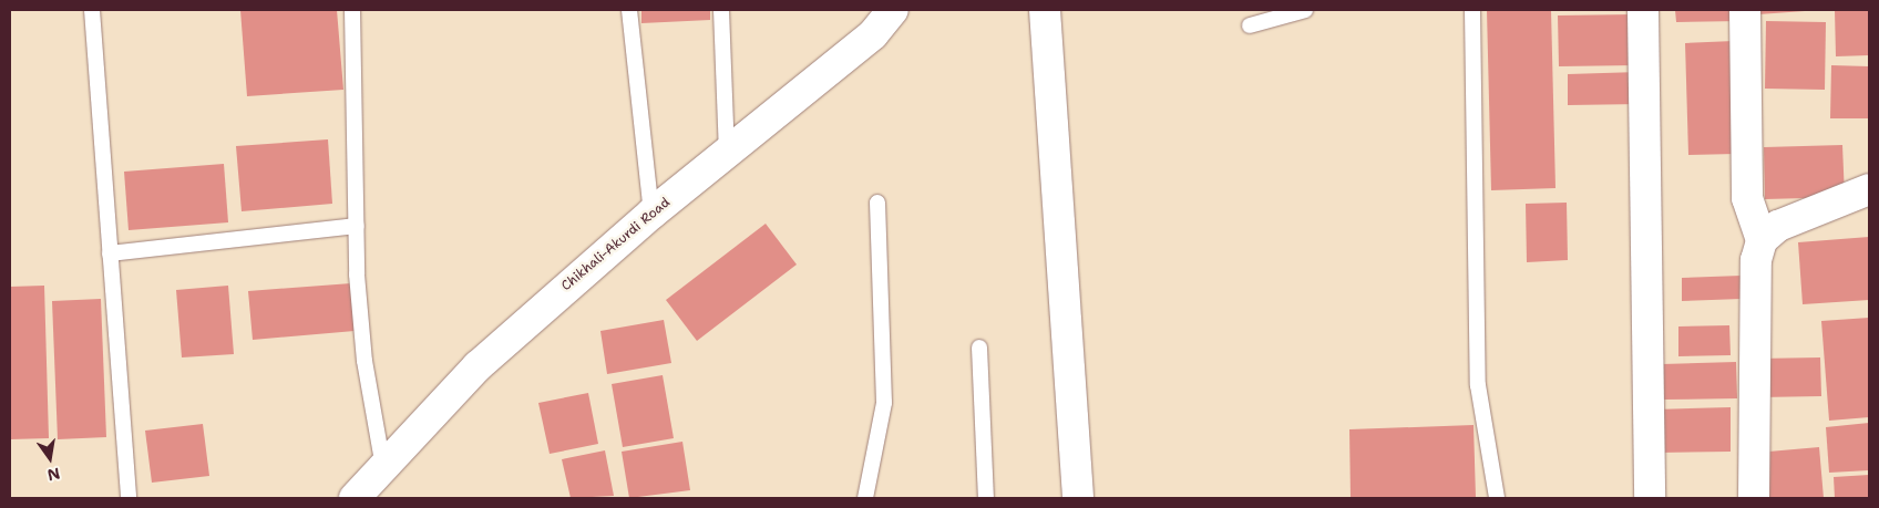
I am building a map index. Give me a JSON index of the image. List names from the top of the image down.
{
  "streets": {
    "street": ["Chikhali-Akurdi Road"]
  },
  "north": "bottom"
}
